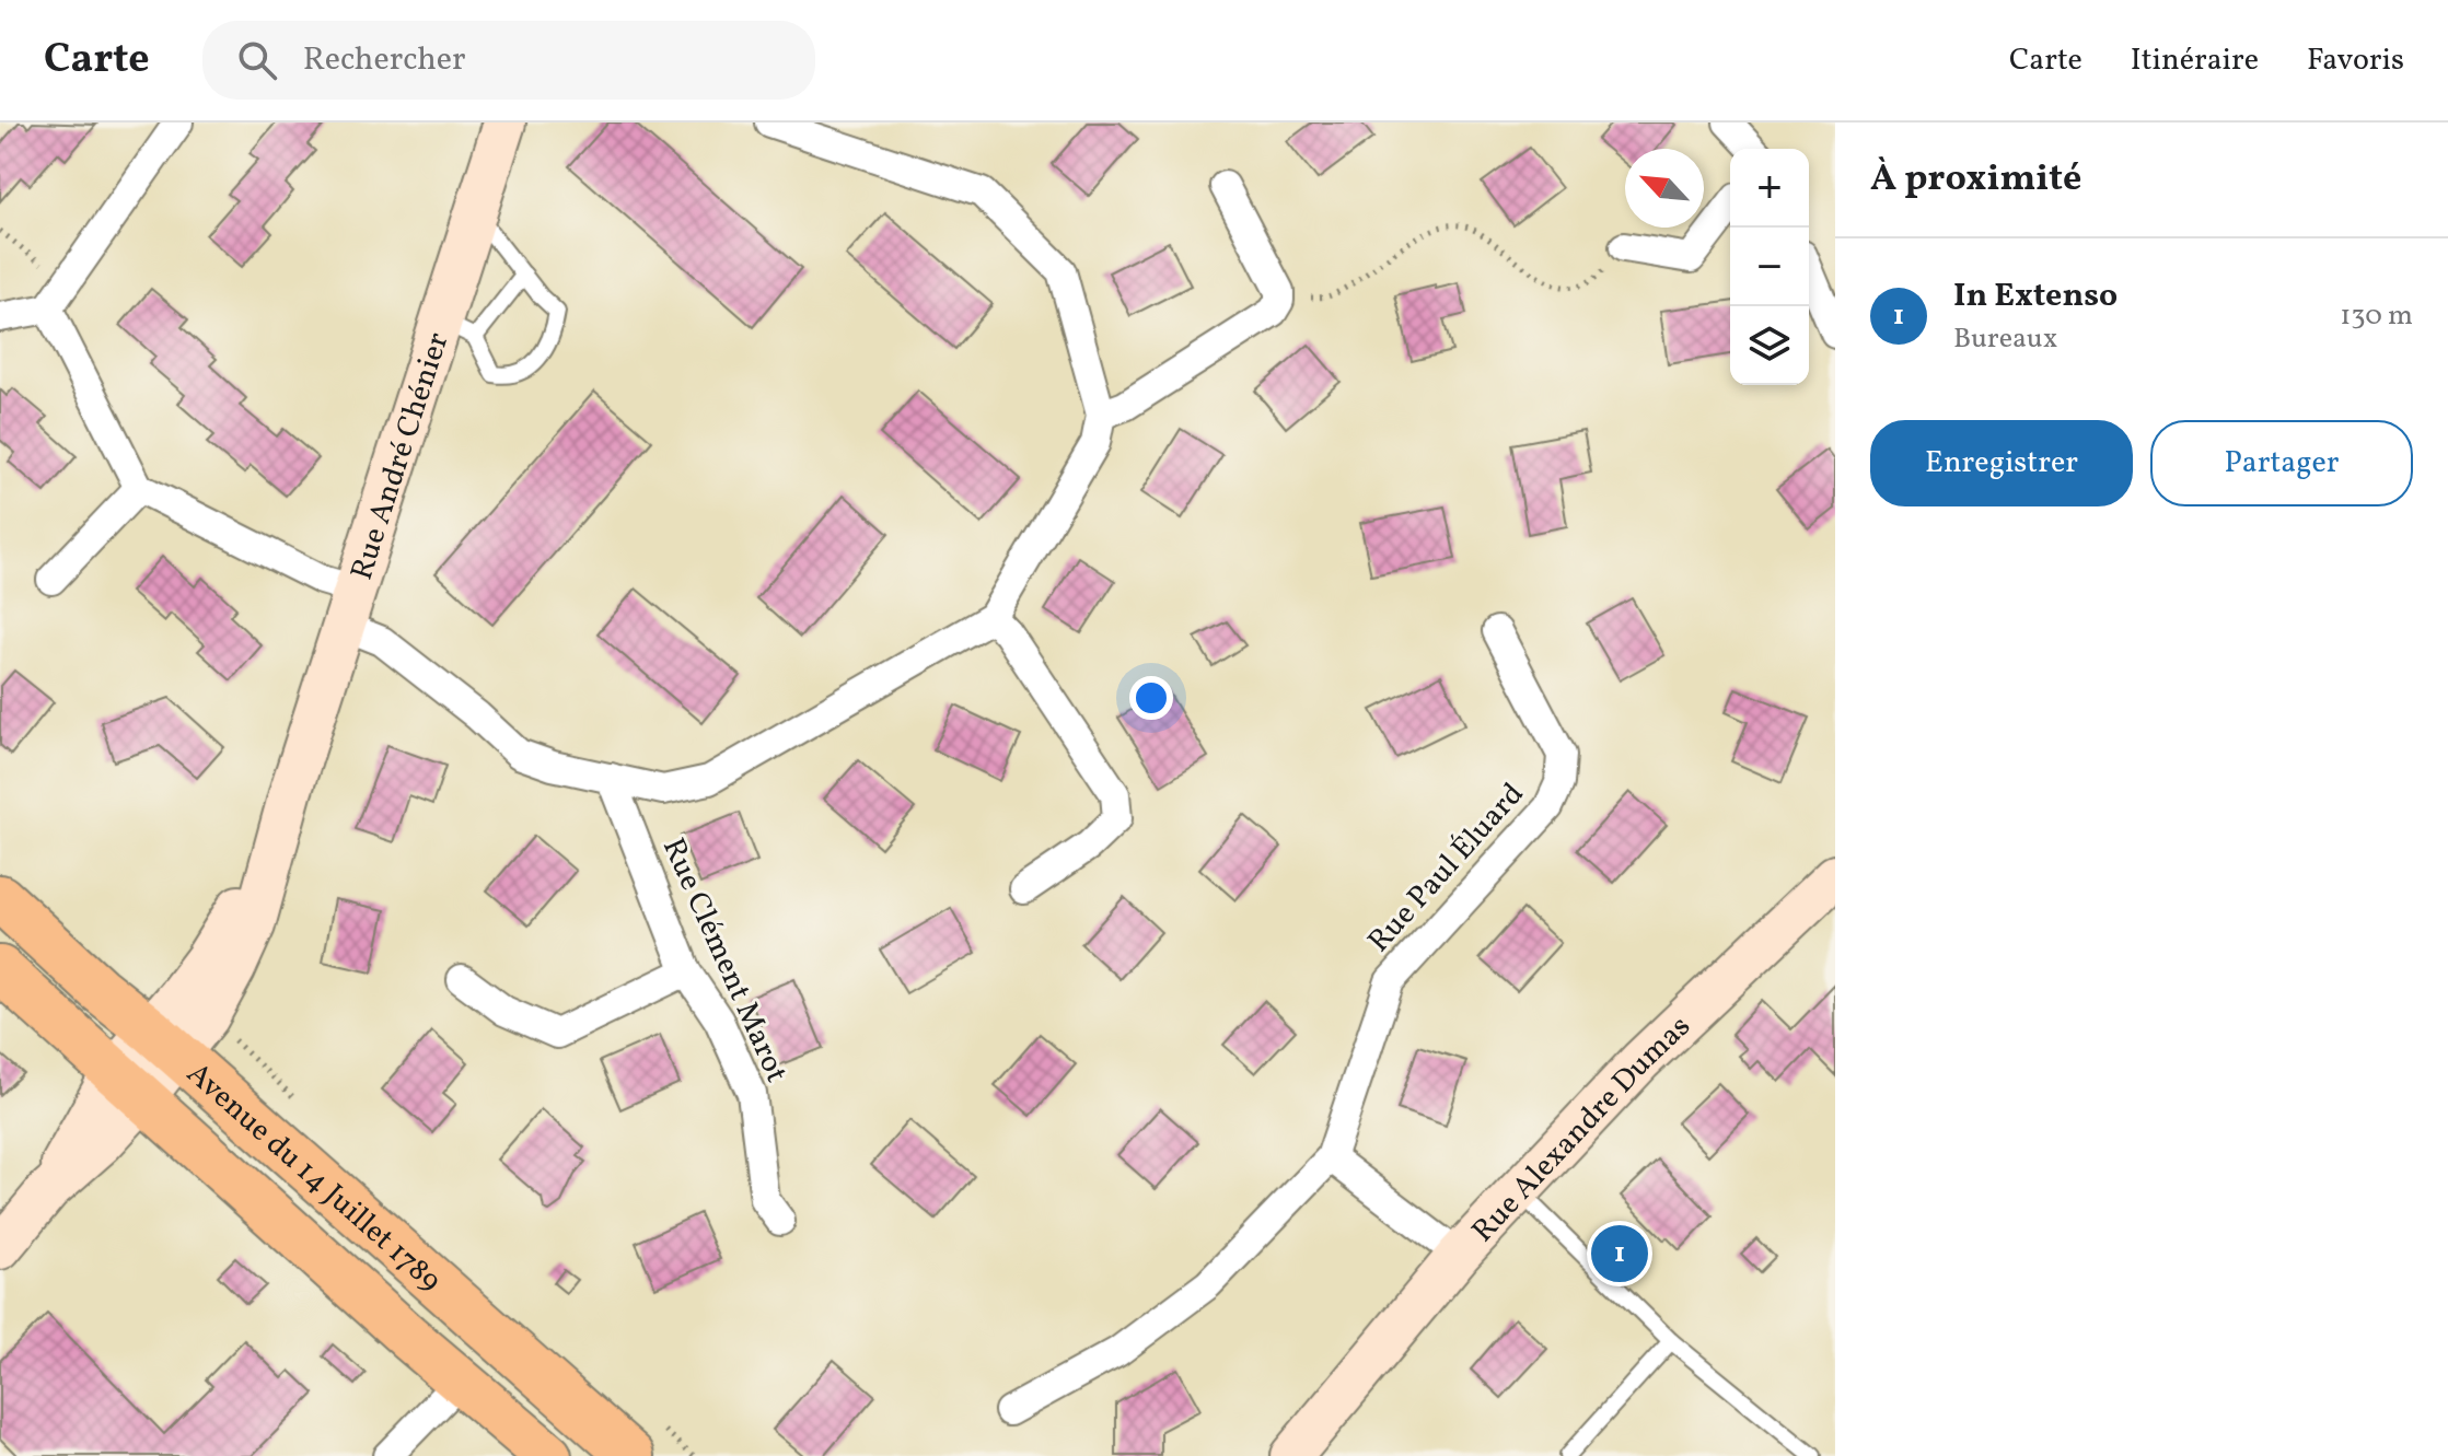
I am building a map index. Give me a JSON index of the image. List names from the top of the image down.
{
  "streets": {
    "main road": ["Avenue du 14 Juillet 1789"],
    "street": [
      "Rue André Chénier",
      "Rue Paul Éluard",
      "Rue Clément Marot",
      "Rue Alexandre Dumas"
    ]
  },
  "crossings": [
    ["Rue André Chénier", "Avenue du 14 Juillet 1789"]
  ],
  "north": "top left",
  "page": {
    "header": "Carte",
    "search": "Rechercher",
    "nav": ["Carte", "Itinéraire", "Favoris"],
    "heading": "À proximité",
    "map_buttons": ["+", "−"],
    "list": [
      {
        "mark": "1",
        "name": "In Extenso",
        "note": "Bureaux",
        "value": "130 m"
      }
    ],
    "buttons": ["Enregistrer", "Partager"],
    "pins": "1"
  }
}
